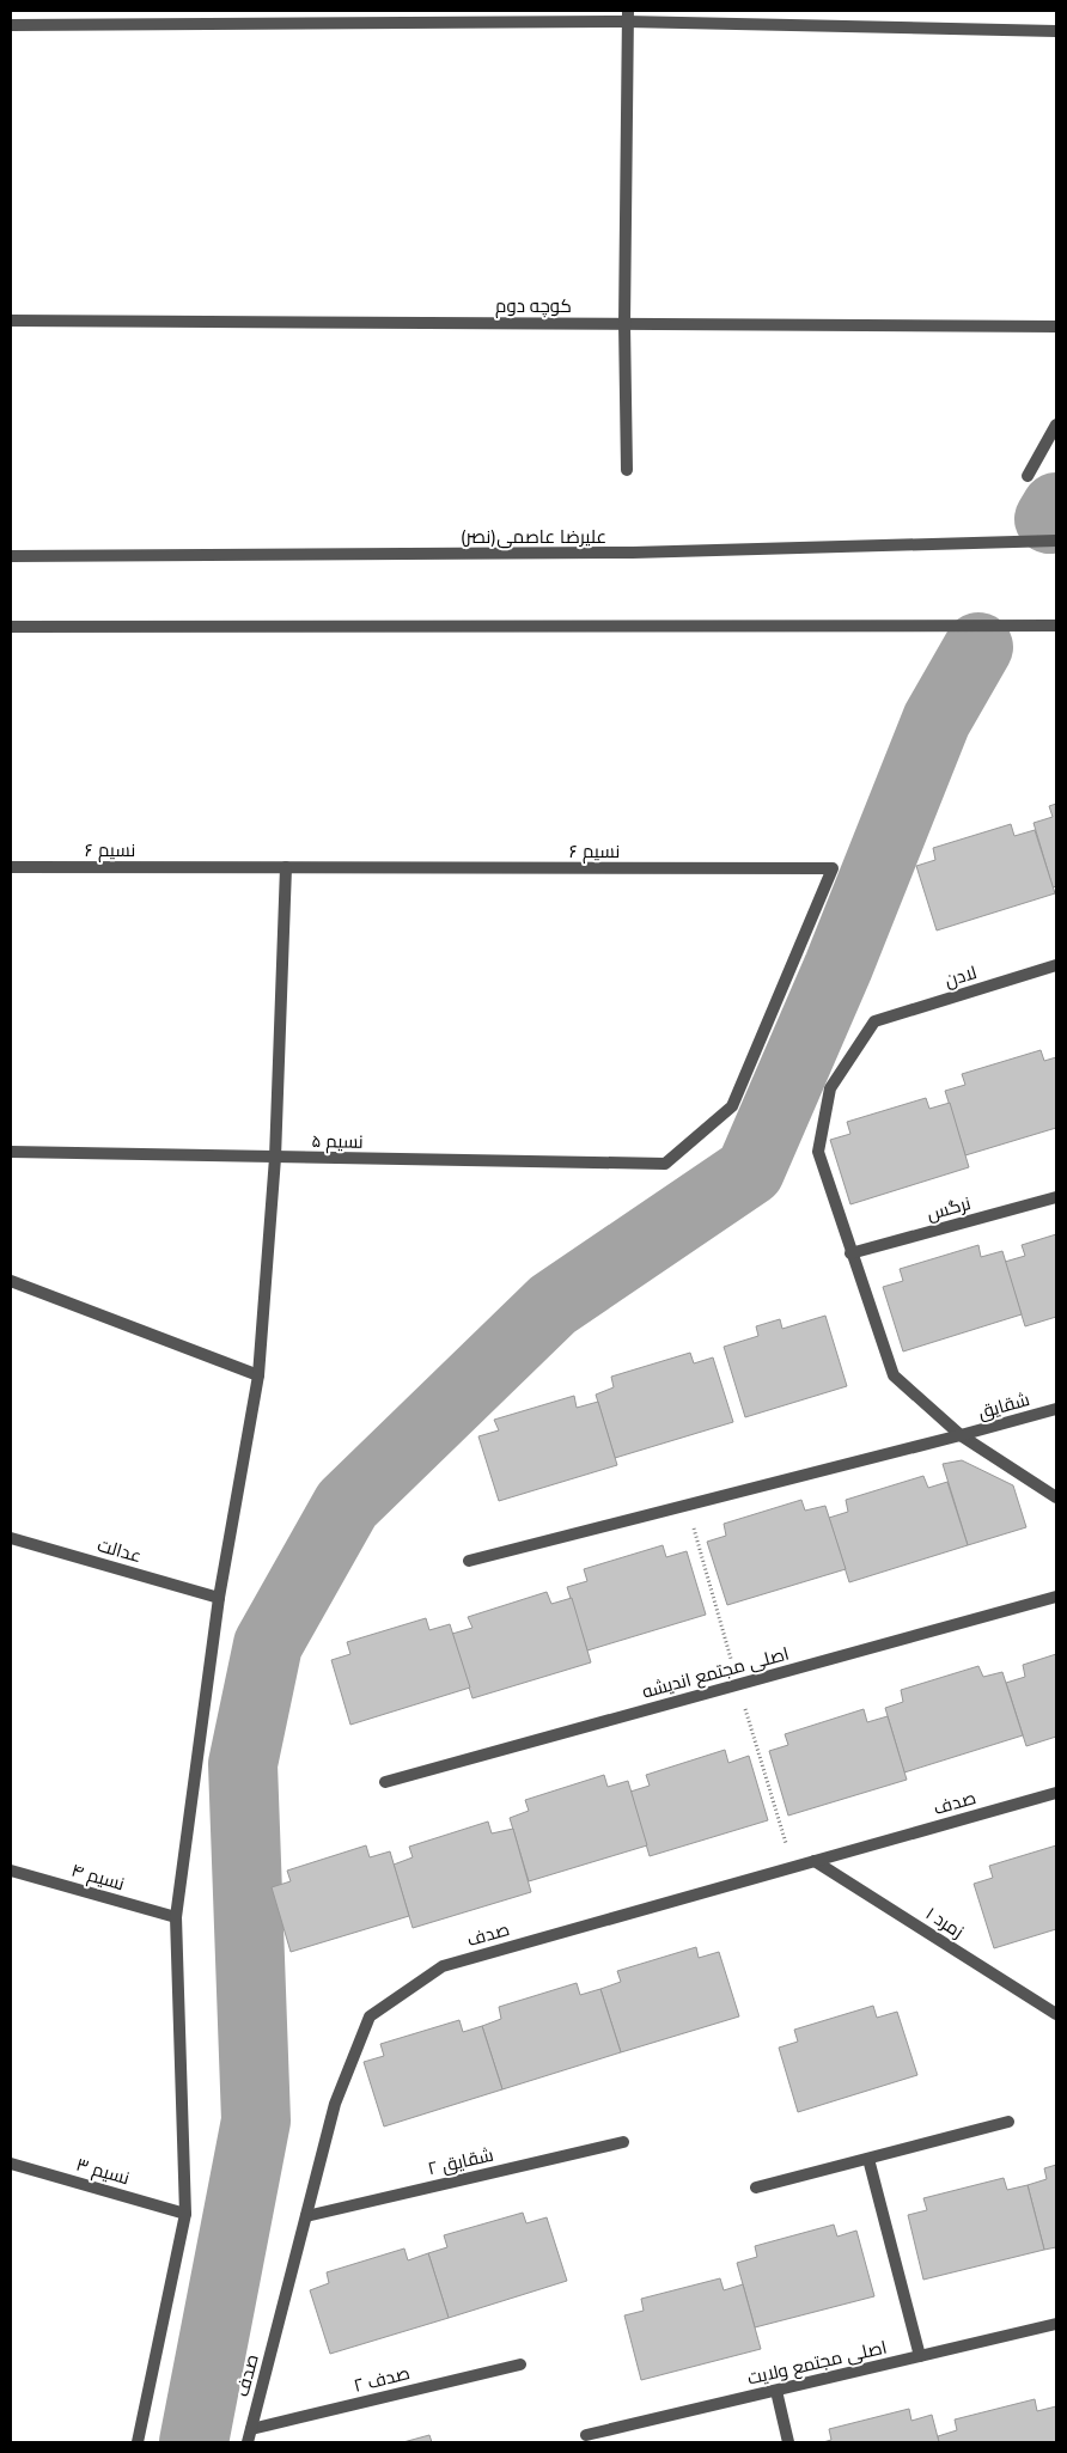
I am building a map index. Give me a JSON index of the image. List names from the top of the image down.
{
  "streets": {
    "street": [
      "کوچه دوم",
      "علیرضا عاصمی(نصر)",
      "نسیم ۶",
      "لادن",
      "نسیم ۵",
      "نرگس",
      "شقایق",
      "عدالت",
      "اصلی مجتمع اندیشه",
      "صدف",
      "نسیم ۴",
      "زمرد ۱",
      "شقایق ۲",
      "نسیم ۳",
      "اصلی مجتمع ولایت",
      "صدف ۲"
    ]
  },
  "crossings": [
    ["نسیم ۶", "نسیم ۵"],
    ["لادن", "نرگس"],
    ["صدف", "زمرد ۱"],
    ["صدف", "شقایق ۲"],
    ["صدف", "صدف ۲"]
  ]
}
